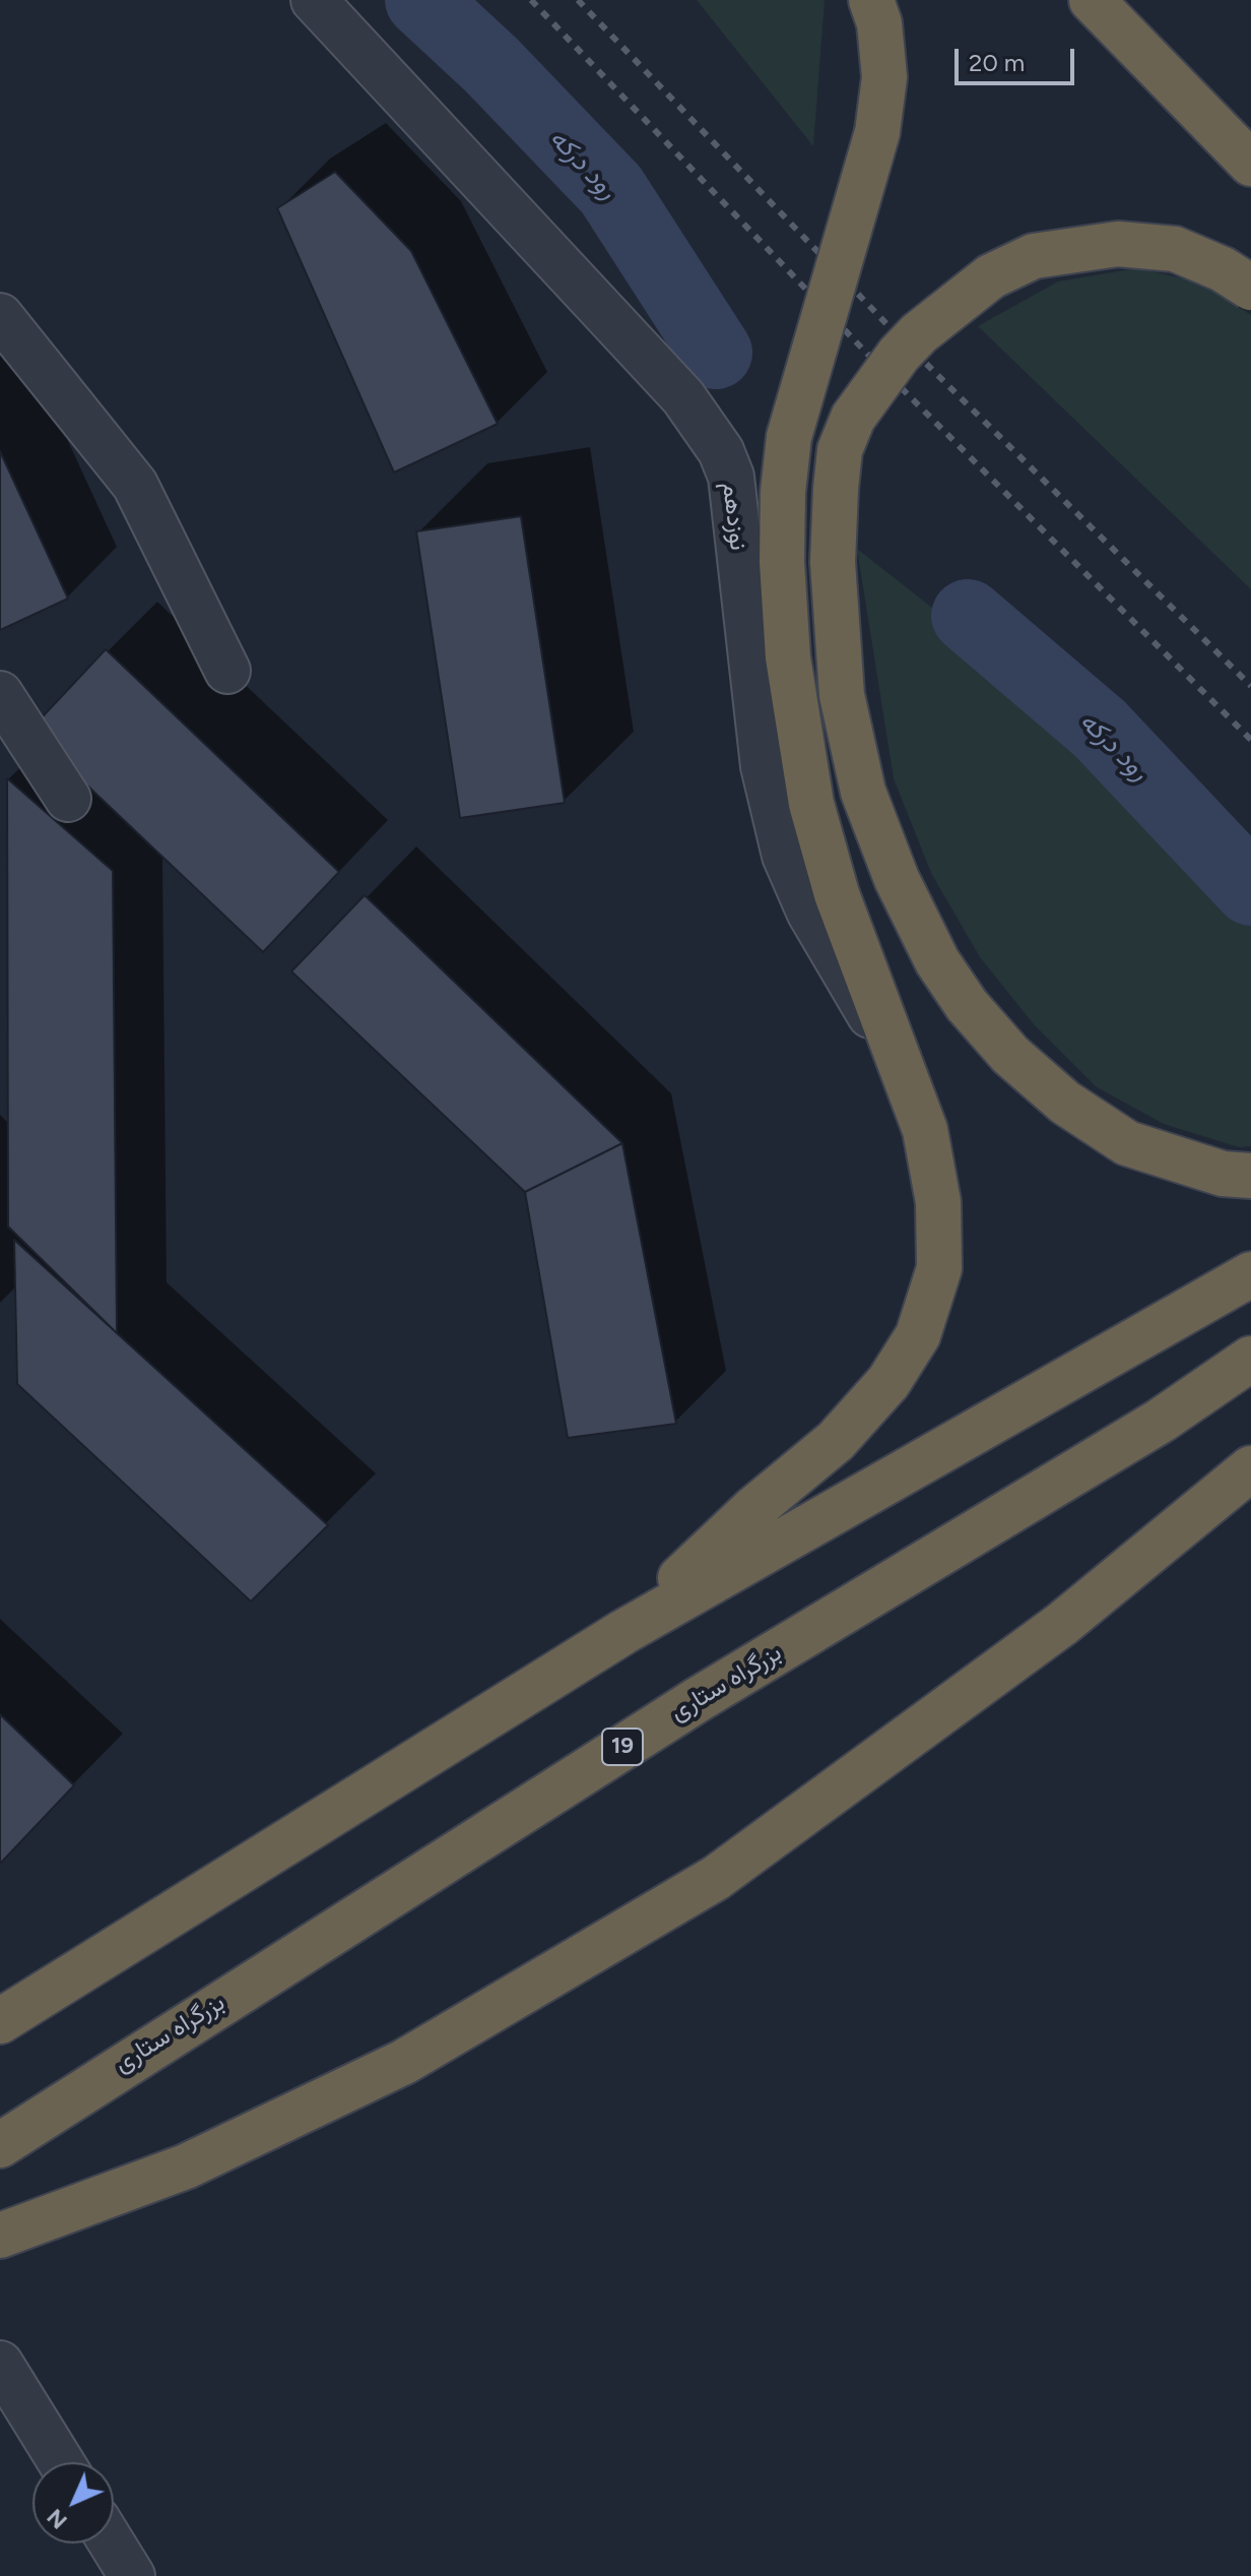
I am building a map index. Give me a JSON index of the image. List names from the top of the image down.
{
  "streets": {
    "highway": ["بزرگراه ستاری", "19"],
    "street": ["نوزدهم"]
  },
  "water": ["رود درکه"],
  "scale_bar": "20 m",
  "north": "bottom left"
}
